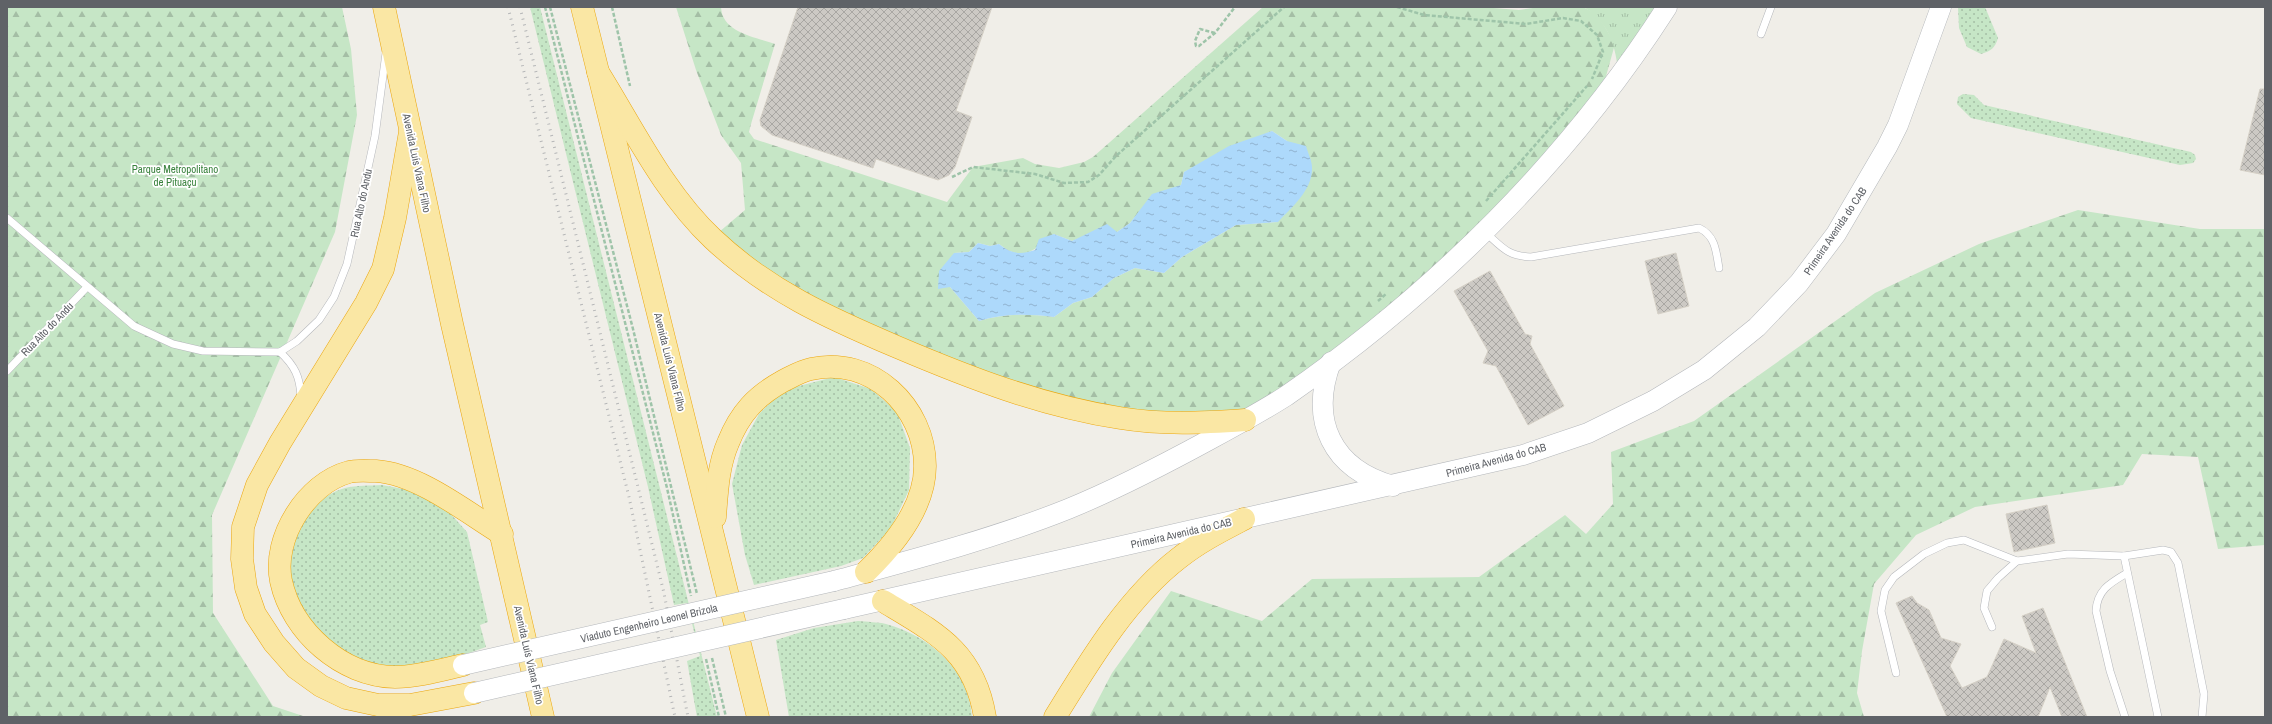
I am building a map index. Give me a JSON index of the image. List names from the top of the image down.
{
  "streets": {
    "highway": ["Avenida Luís Viana Filho"],
    "main road": ["Primeira Avenida do CAB", "Viaduto Engenheiro Leonel Brizola"],
    "lane": ["Rua Alto do Andu"]
  },
  "crossings": [
    ["Avenida Luís Viana Filho", "Rua Alto do Andu"]
  ],
  "parks": ["Parque Metropolitano de Pituaçu"]
}
